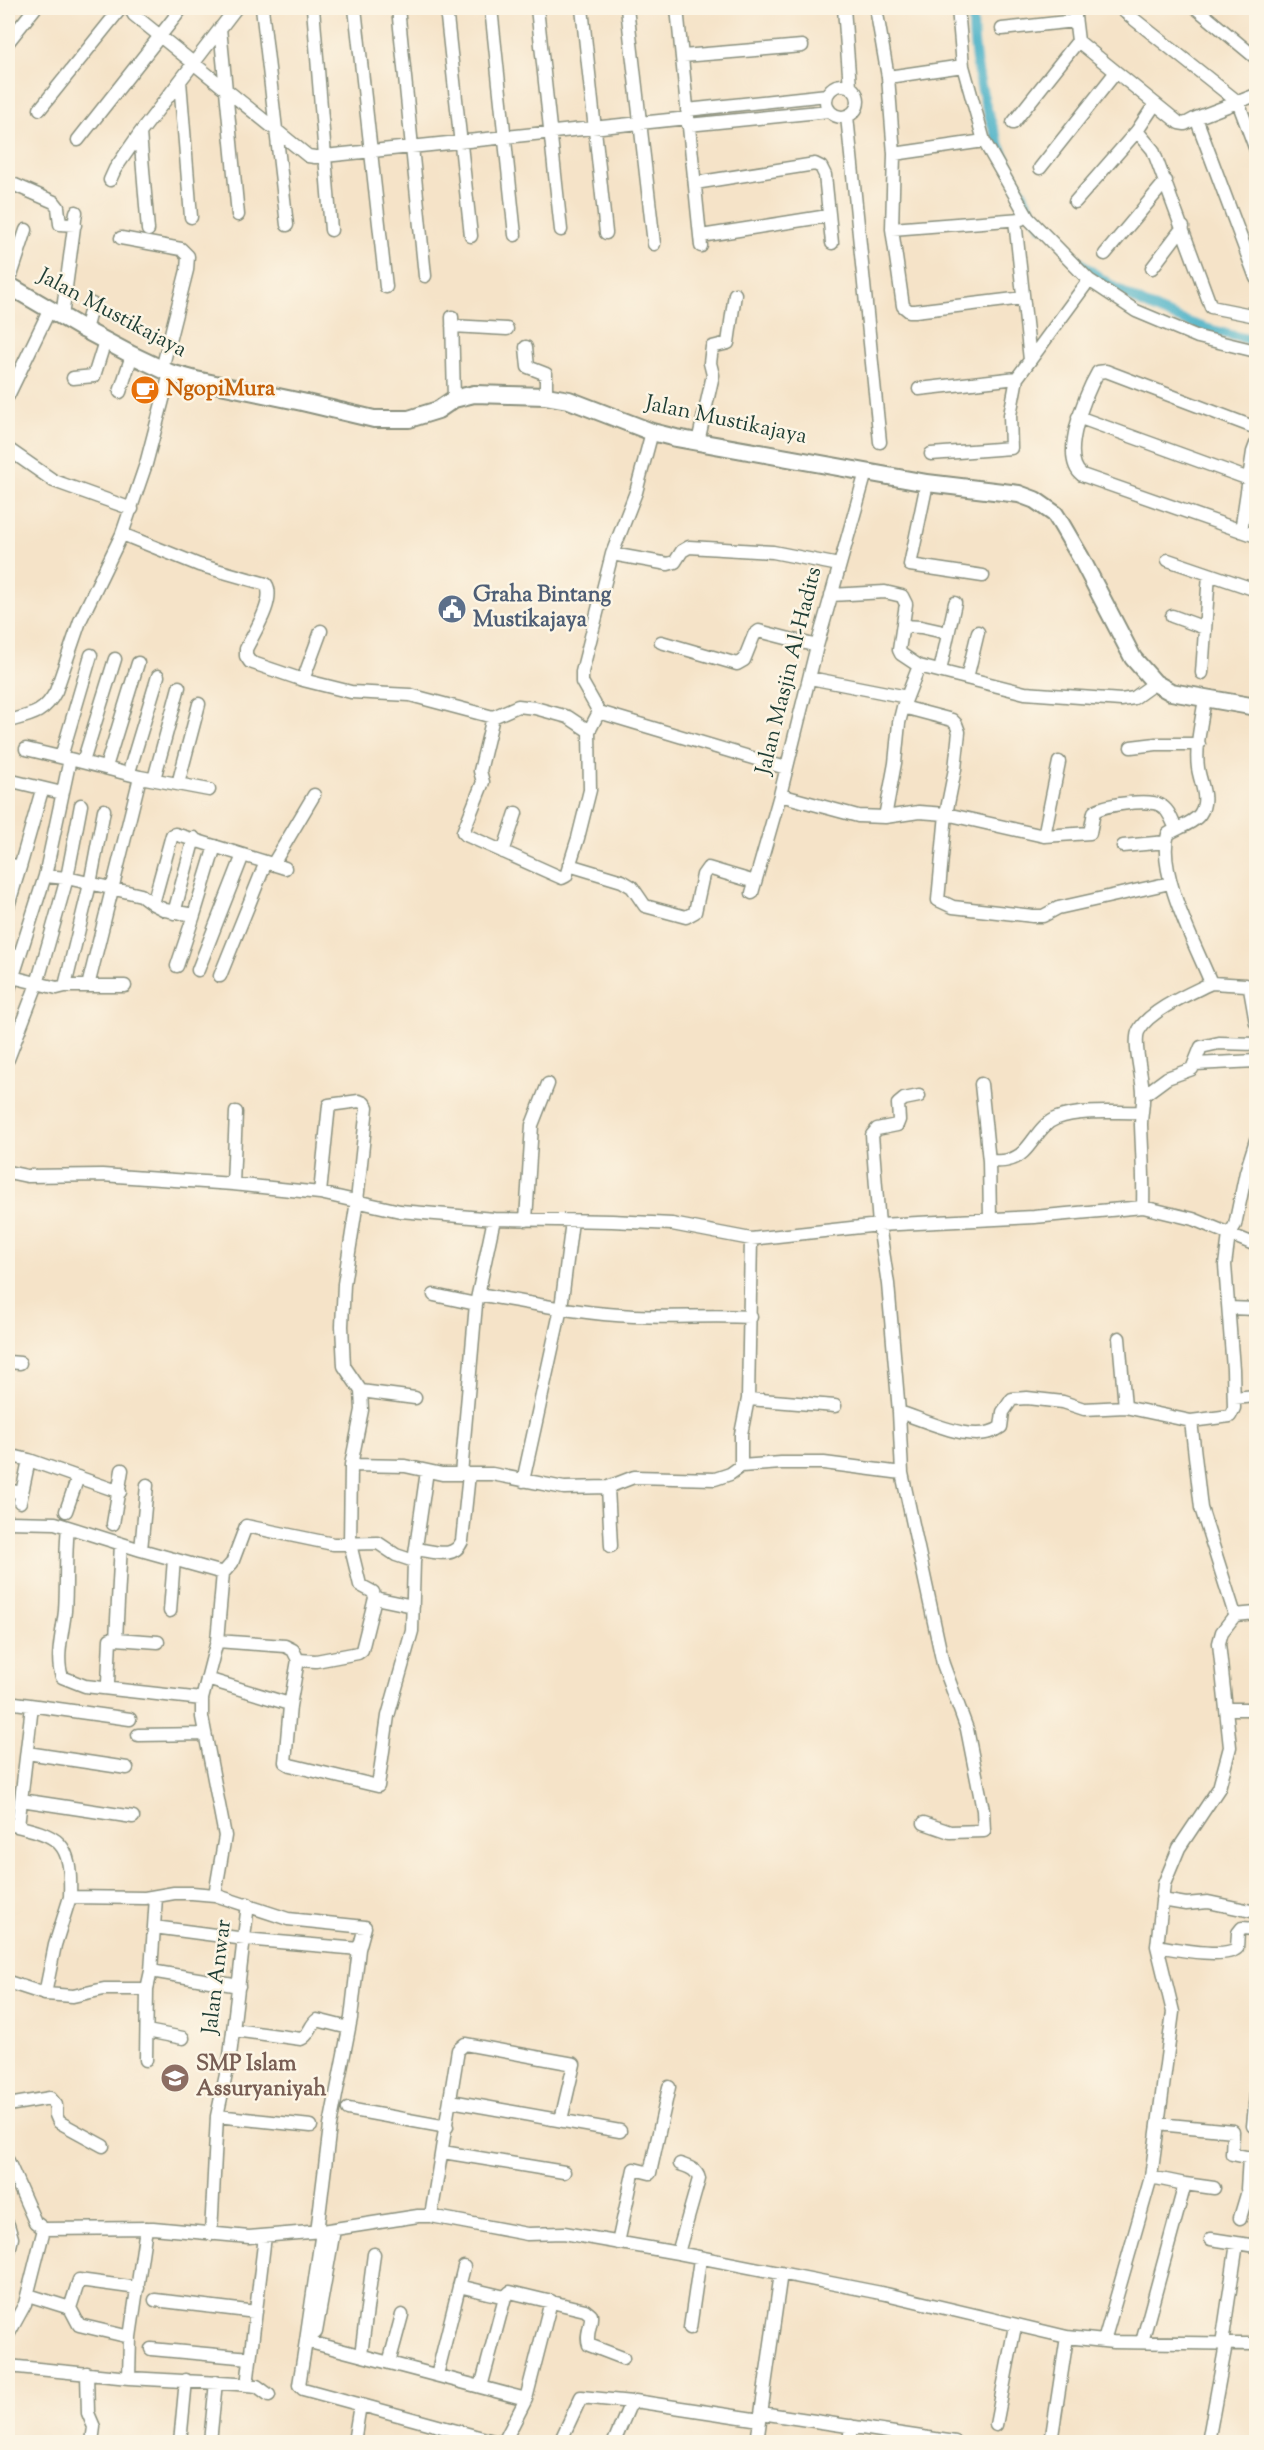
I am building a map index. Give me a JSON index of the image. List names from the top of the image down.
{
  "streets": {
    "main road": ["Jalan Mustikajaya"],
    "street": ["Jalan Masjin Al-Hadits", "Jalan Anwar"]
  },
  "crossings": [
    ["Jalan Mustikajaya", "Jalan Masjin Al-Hadits"]
  ],
  "places": {
    "cafe": ["NgopiMura"],
    "public building": ["Graha Bintang Mustikajaya"],
    "school or university": ["SMP Islam Assuryaniyah"]
  }
}
